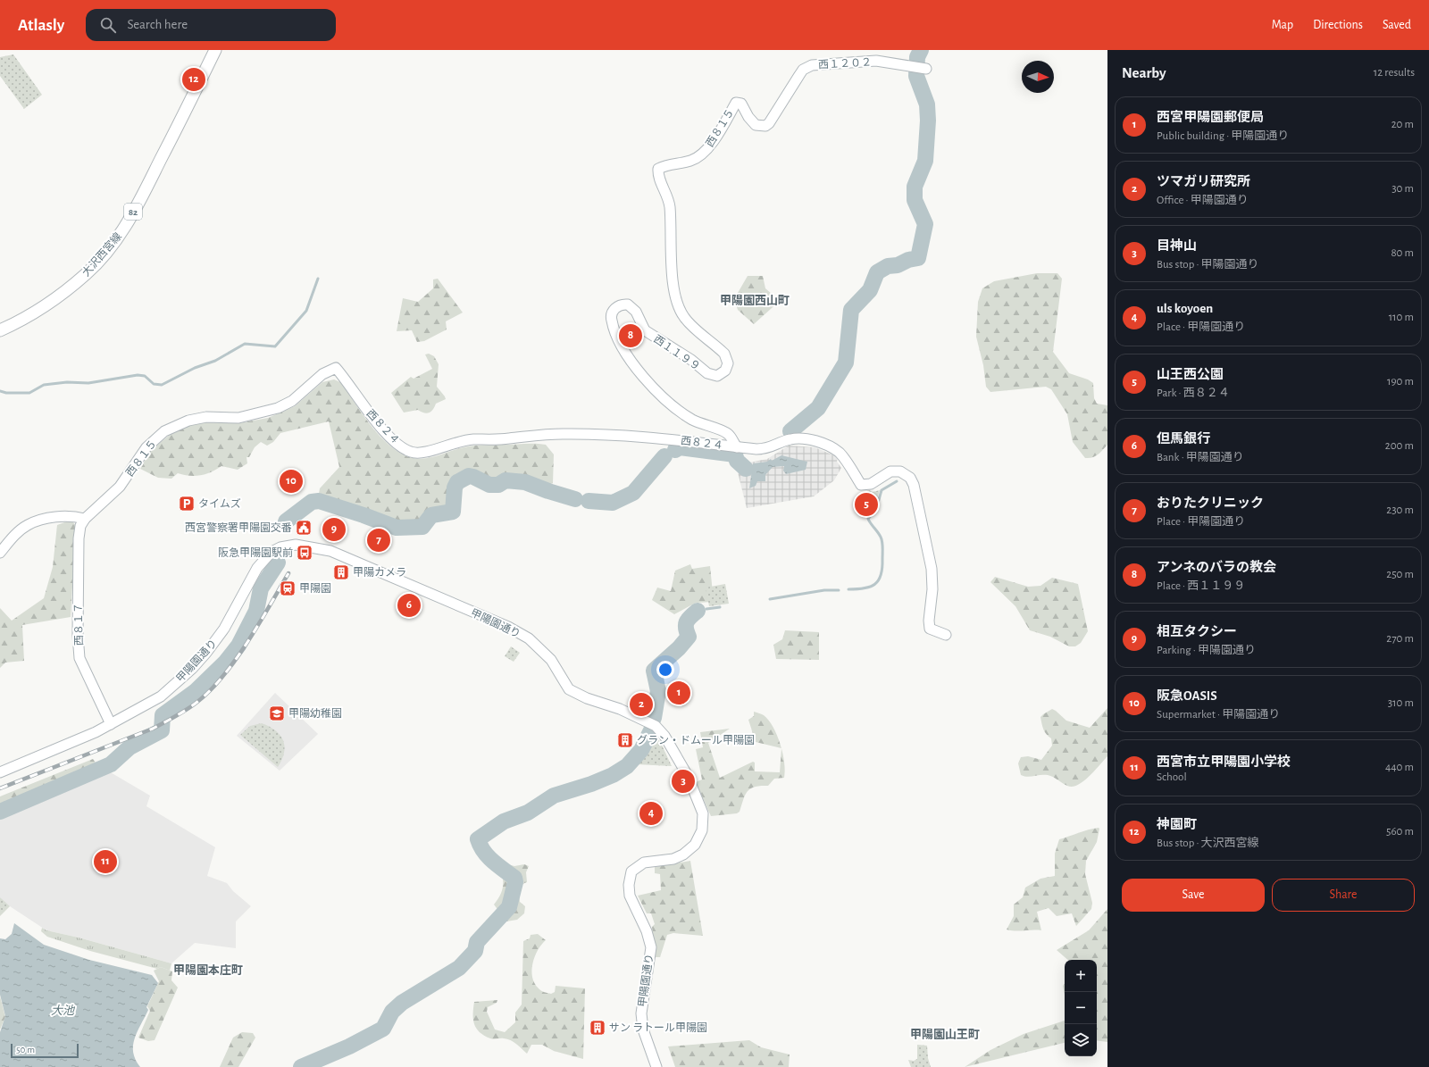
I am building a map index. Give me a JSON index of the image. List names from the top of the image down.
{
  "streets": {
    "main road": ["82", "大沢西宮線"],
    "street": [
      "西１２０２",
      "西８１５",
      "西１１９９",
      "西８２４",
      "甲陽園通り",
      "西８１７"
    ]
  },
  "crossings": [
    ["西１２０２", "西８１５"],
    ["西８１５", "西１１９９"],
    ["西８１５", "西８２４"],
    ["西８１５", "西８１７"],
    ["西１１９９", "西８２４"],
    ["甲陽園通り", "西８１７"]
  ],
  "districts": ["甲陽園西山町", "甲陽園本庄町", "甲陽園山王町"],
  "water": ["大池"],
  "places": {
    "parking": ["タイムズ"],
    "public building": ["西宮警察署甲陽園交番"],
    "bus stop": ["阪急甲陽園駅前"],
    "building": ["甲陽カメラ", "グラン・ドムール甲陽園", "サン ラトール甲陽園"],
    "station": ["甲陽園"],
    "school or university": ["甲陽幼稚園"]
  },
  "scale_bar": "50 m",
  "north": "right",
  "page": {
    "header": "Atlasly",
    "search": "Search here",
    "nav": ["Map", "Directions", "Saved"],
    "heading": ["Nearby", "12 results"],
    "pins": [
      "12",
      "8",
      "10",
      "5",
      "9",
      "7",
      "6",
      "1",
      "2",
      "3",
      "4",
      "11"
    ],
    "list": [
      {
        "mark": "1",
        "name": "西宮甲陽園郵便局",
        "note": "Public building · 甲陽園通り",
        "value": "20 m"
      },
      {
        "mark": "2",
        "name": "ツマガリ研究所",
        "note": "Office · 甲陽園通り",
        "value": "30 m"
      },
      {
        "mark": "3",
        "name": "目神山",
        "note": "Bus stop · 甲陽園通り",
        "value": "80 m"
      },
      {
        "mark": "4",
        "name": "uls koyoen",
        "note": "Place · 甲陽園通り",
        "value": "110 m"
      },
      {
        "mark": "5",
        "name": "山王西公園",
        "note": "Park · 西８２４",
        "value": "190 m"
      },
      {
        "mark": "6",
        "name": "但馬銀行",
        "note": "Bank · 甲陽園通り",
        "value": "200 m"
      },
      {
        "mark": "7",
        "name": "おりたクリニック",
        "note": "Place · 甲陽園通り",
        "value": "230 m"
      },
      {
        "mark": "8",
        "name": "アンネのバラの教会",
        "note": "Place · 西１１９９",
        "value": "250 m"
      },
      {
        "mark": "9",
        "name": "相互タクシー",
        "note": "Parking · 甲陽園通り",
        "value": "270 m"
      },
      {
        "mark": "10",
        "name": "阪急OASIS",
        "note": "Supermarket · 甲陽園通り",
        "value": "310 m"
      },
      {
        "mark": "11",
        "name": "西宮市立甲陽園小学校",
        "note": "School",
        "value": "440 m"
      },
      {
        "mark": "12",
        "name": "神園町",
        "note": "Bus stop · 大沢西宮線",
        "value": "560 m"
      }
    ],
    "buttons": ["Save", "Share"],
    "map_buttons": ["+", "−"],
    "scale": "50 m"
  }
}
